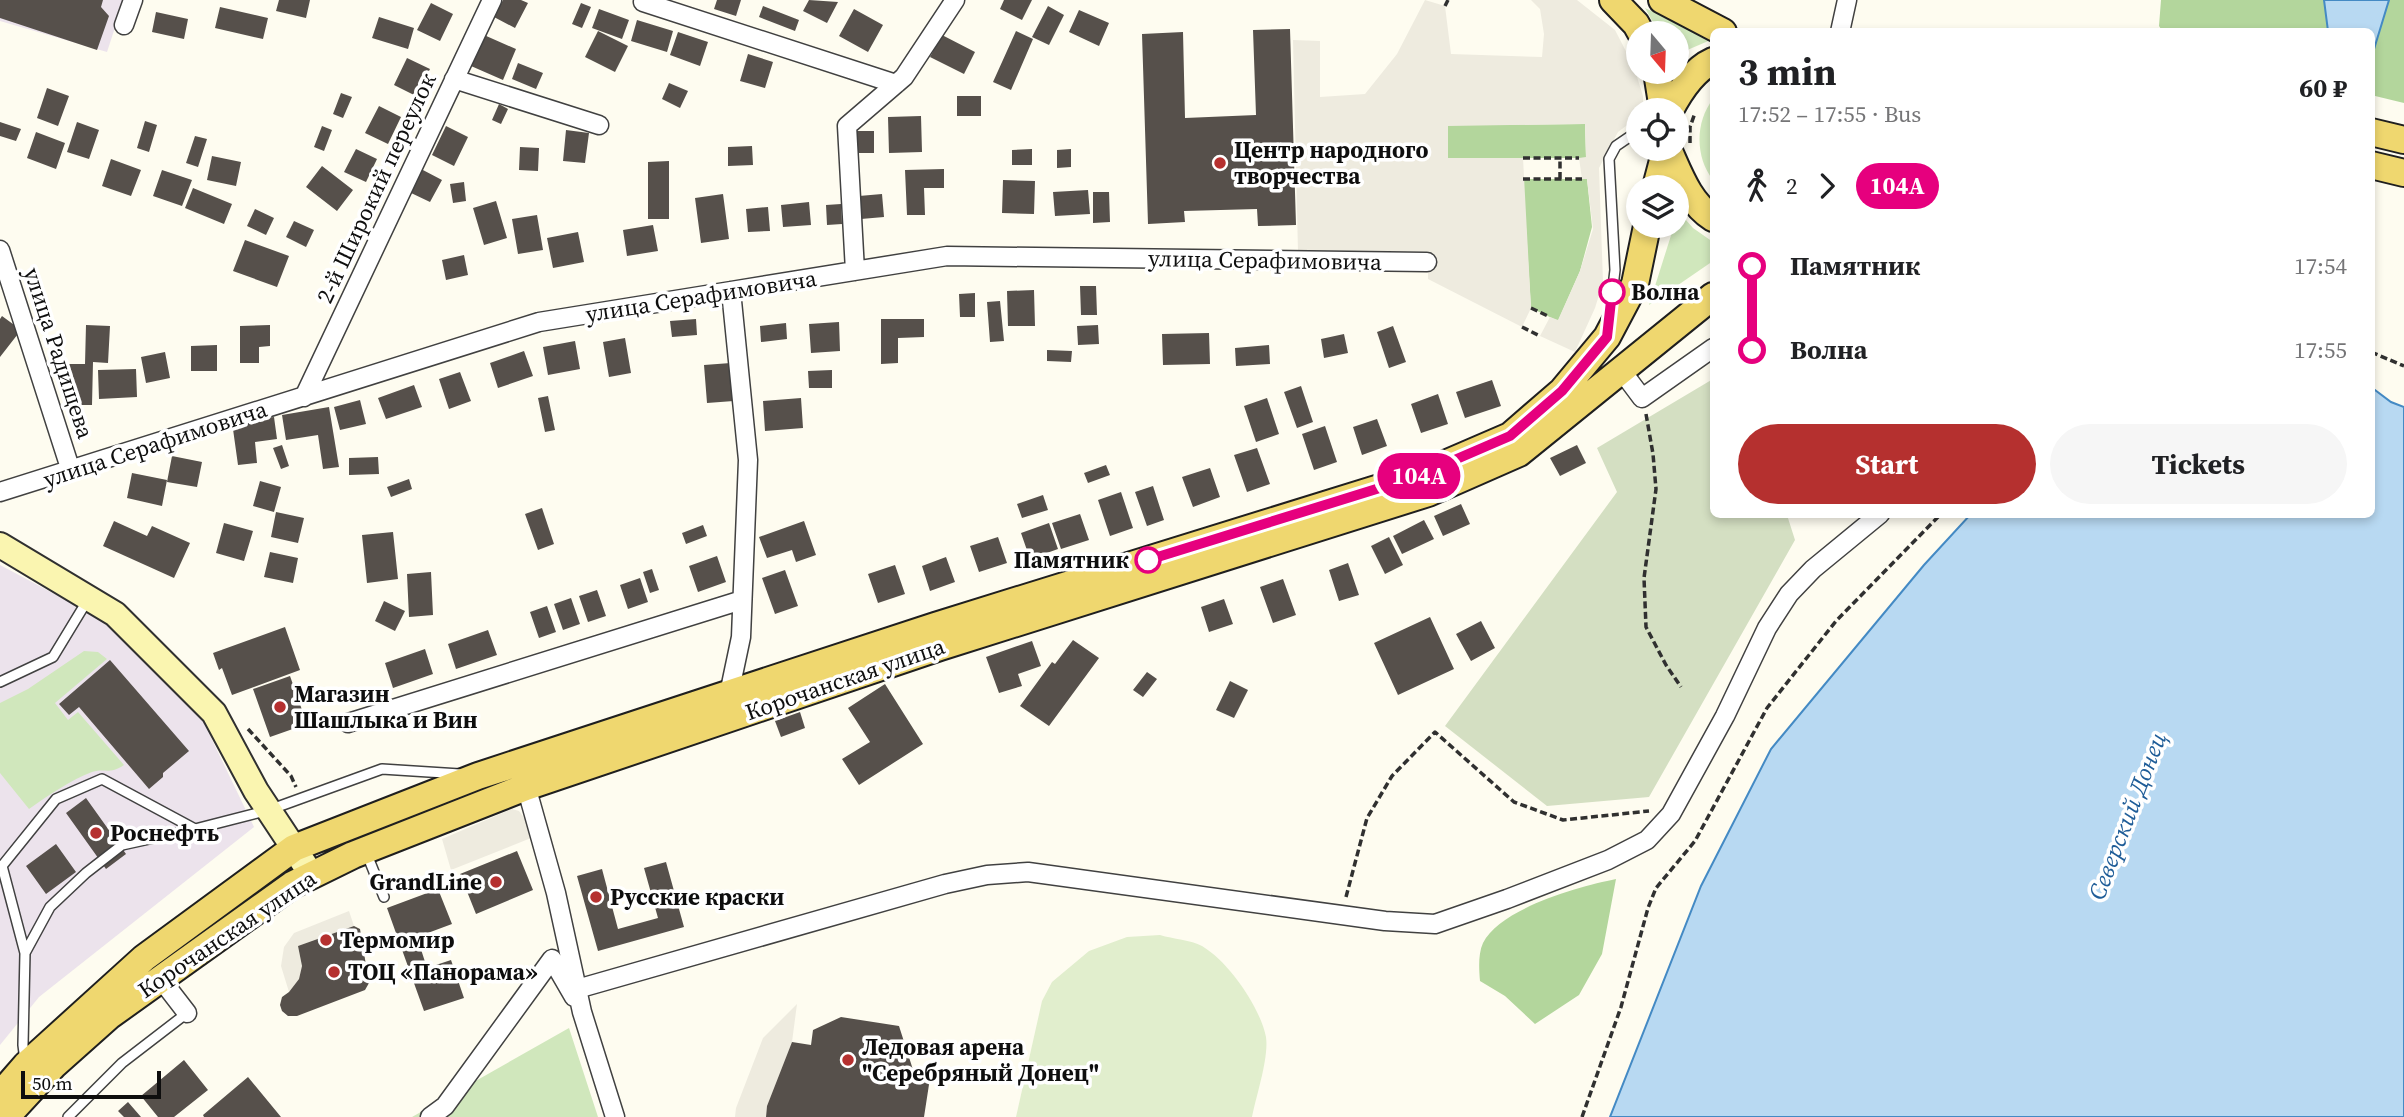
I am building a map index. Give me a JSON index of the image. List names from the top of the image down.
{
  "streets": {
    "main road": ["Корочанская улица"],
    "street": ["2-й Широкий переулок", "улица Серафимовича", "улица Радищева"]
  },
  "crossings": [
    ["2-й Широкий переулок", "улица Серафимовича"],
    ["улица Серафимовича", "улица Радищева"]
  ],
  "water": ["Северский Донец"],
  "places": [
    "Центр народного творчества",
    "Волна",
    "Памятник",
    "Магазин Шашлыка и Вин",
    "Роснефть",
    "GrandLine",
    "Русские краски",
    "Термомир",
    "ТОЦ «Панорама»",
    "Ледовая арена \"Серебряный Донец\""
  ],
  "lines": ["bus line 104А"],
  "scale_bar": "50 m",
  "north": "bottom",
  "page": {
    "on_map": "104А",
    "heading": ["3 min", "17:52 – 17:55 · Bus", "60 ₽"],
    "legs": ["2", "104А"],
    "list": [
      {
        "name": "Памятник",
        "value": "17:54"
      },
      {
        "name": "Волна",
        "value": "17:55"
      }
    ],
    "buttons": ["Start", "Tickets"],
    "scale": "50 m"
  }
}
